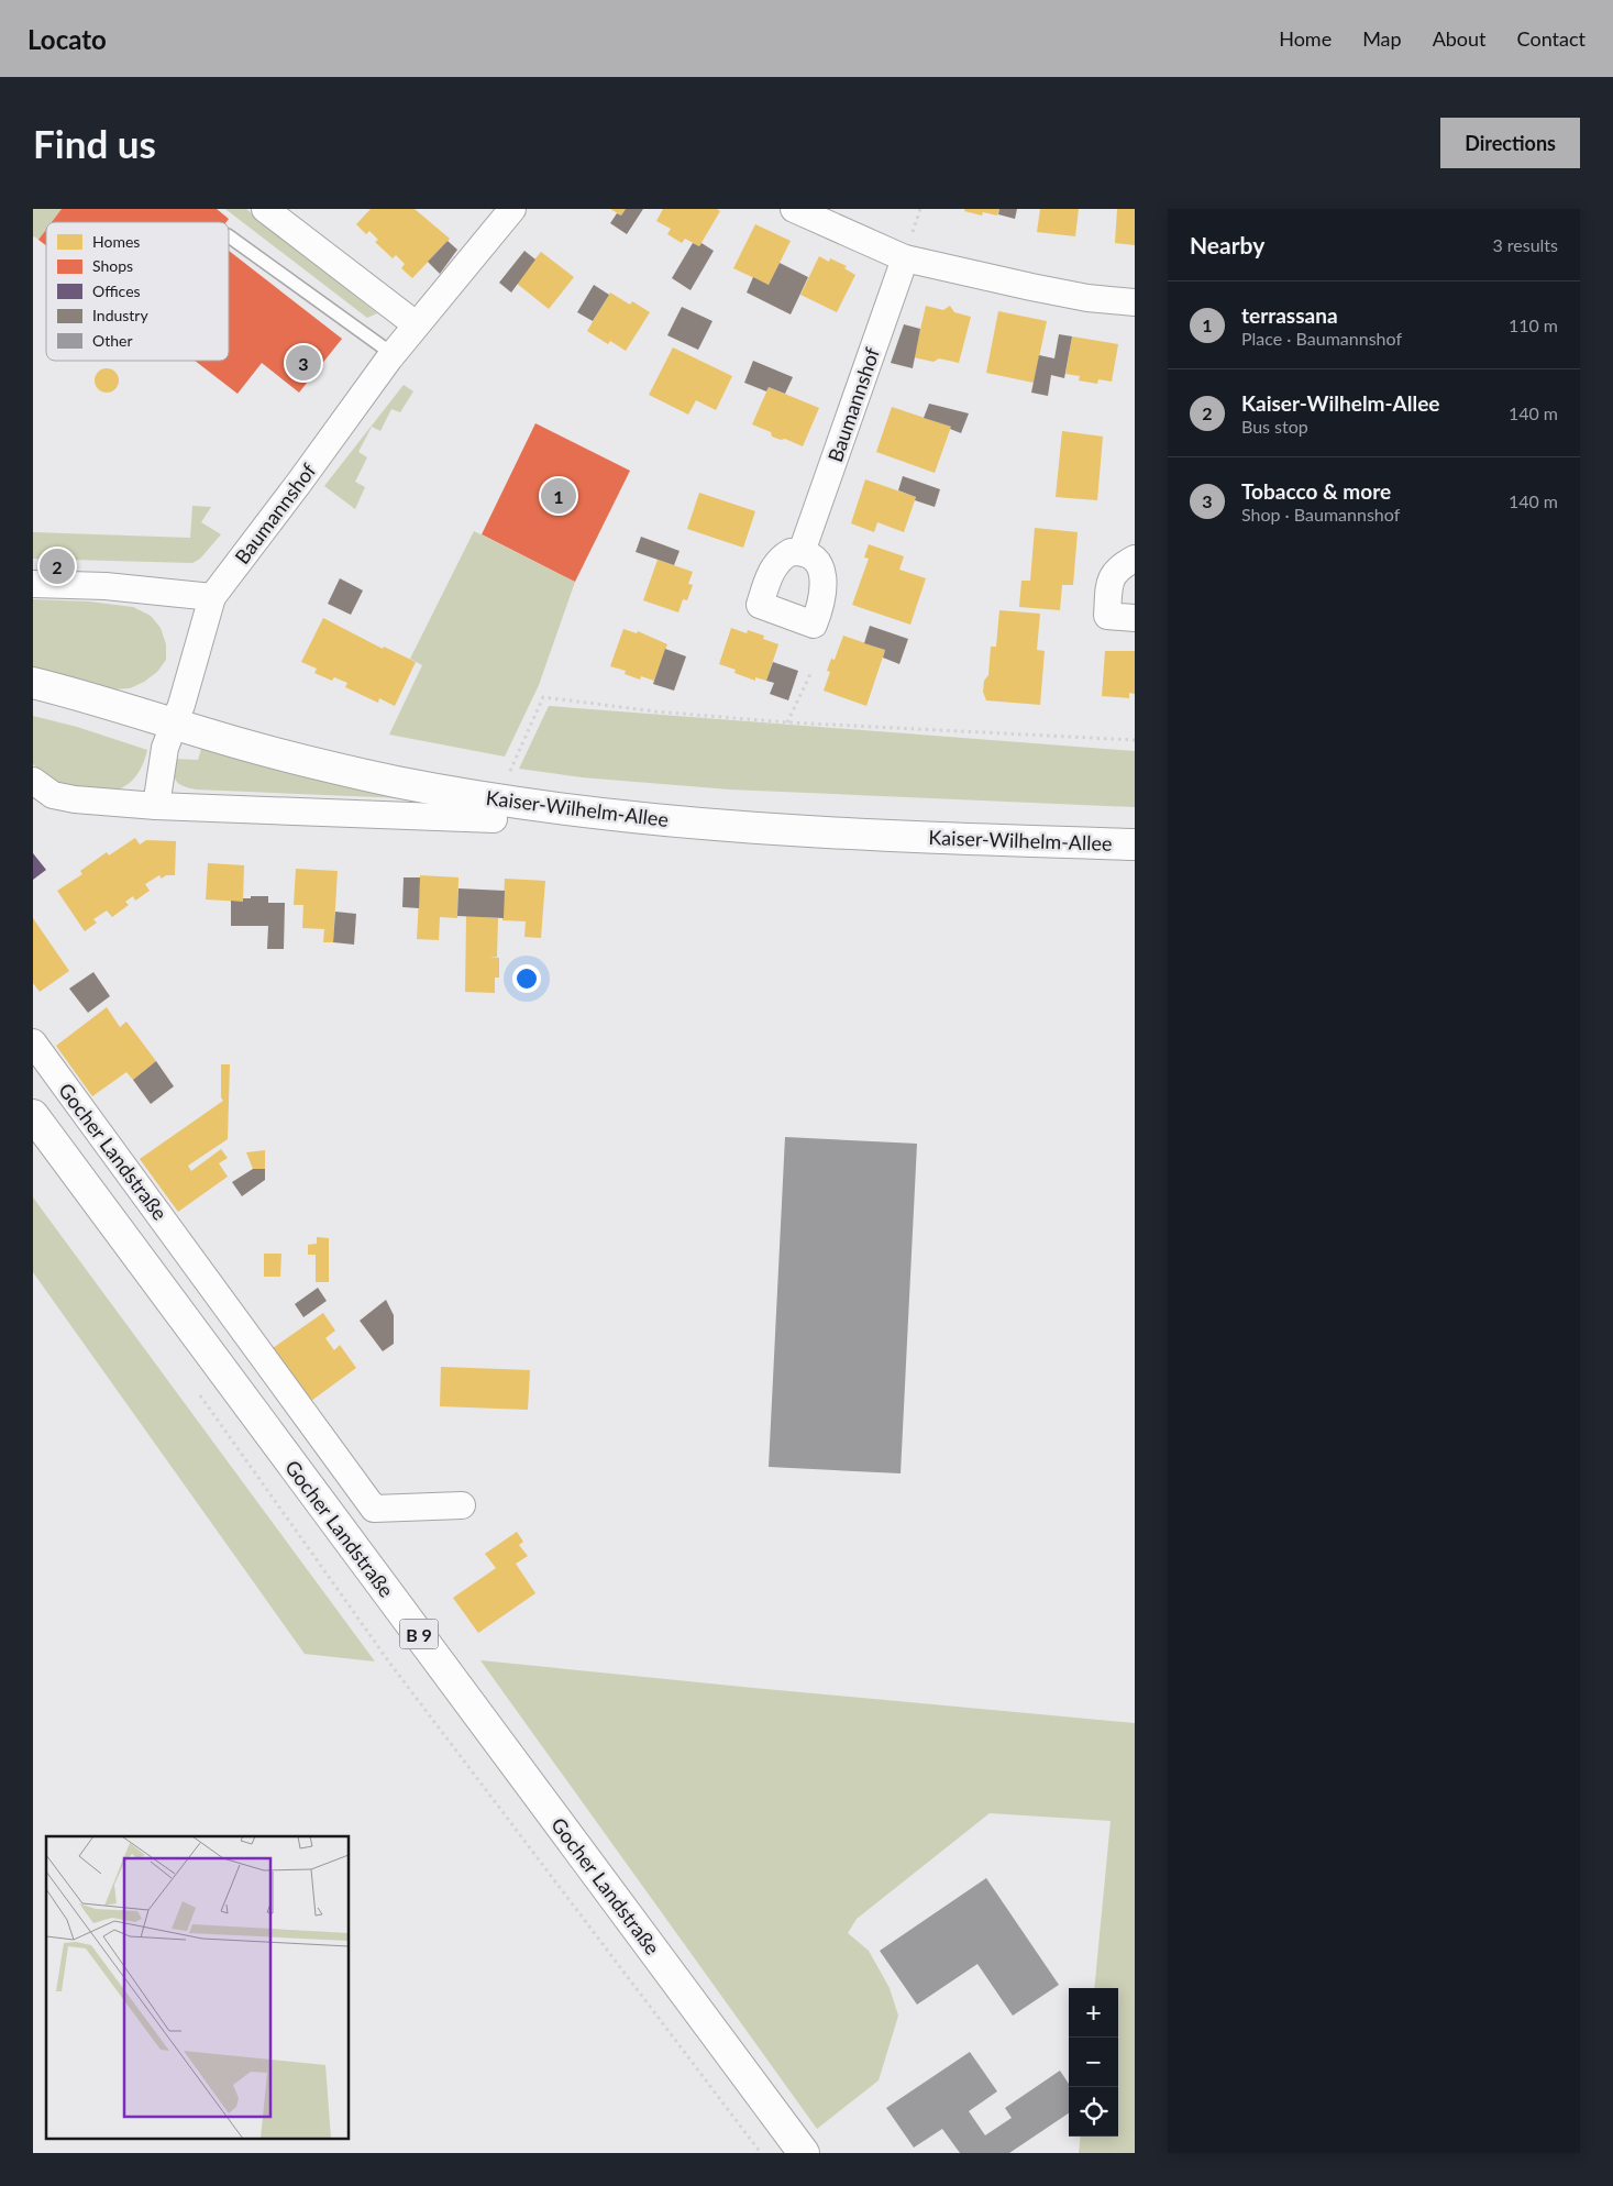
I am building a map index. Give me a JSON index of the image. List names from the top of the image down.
{
  "streets": {
    "main road": ["Kaiser-Wilhelm-Allee", "Gocher Landstraße", "B 9"],
    "street": ["Baumannshof"]
  },
  "crossings": [
    ["Baumannshof", "Kaiser-Wilhelm-Allee"]
  ],
  "legend": [
    "Homes",
    "Shops",
    "Offices",
    "Industry",
    "Other"
  ],
  "page": {
    "header": "Locato",
    "nav": [
      "Home",
      "Map",
      "About",
      "Contact"
    ],
    "buttons": "Directions",
    "title": "Find us",
    "heading": ["Nearby", "3 results"],
    "list": [
      {
        "mark": "1",
        "name": "terrassana",
        "note": "Place · Baumannshof",
        "value": "110 m"
      },
      {
        "mark": "2",
        "name": "Kaiser-Wilhelm-Allee",
        "note": "Bus stop",
        "value": "140 m"
      },
      {
        "mark": "3",
        "name": "Tobacco & more",
        "note": "Shop · Baumannshof",
        "value": "140 m"
      }
    ],
    "pins": ["3", "1", "2"],
    "map_buttons": ["+", "−"]
  }
}
